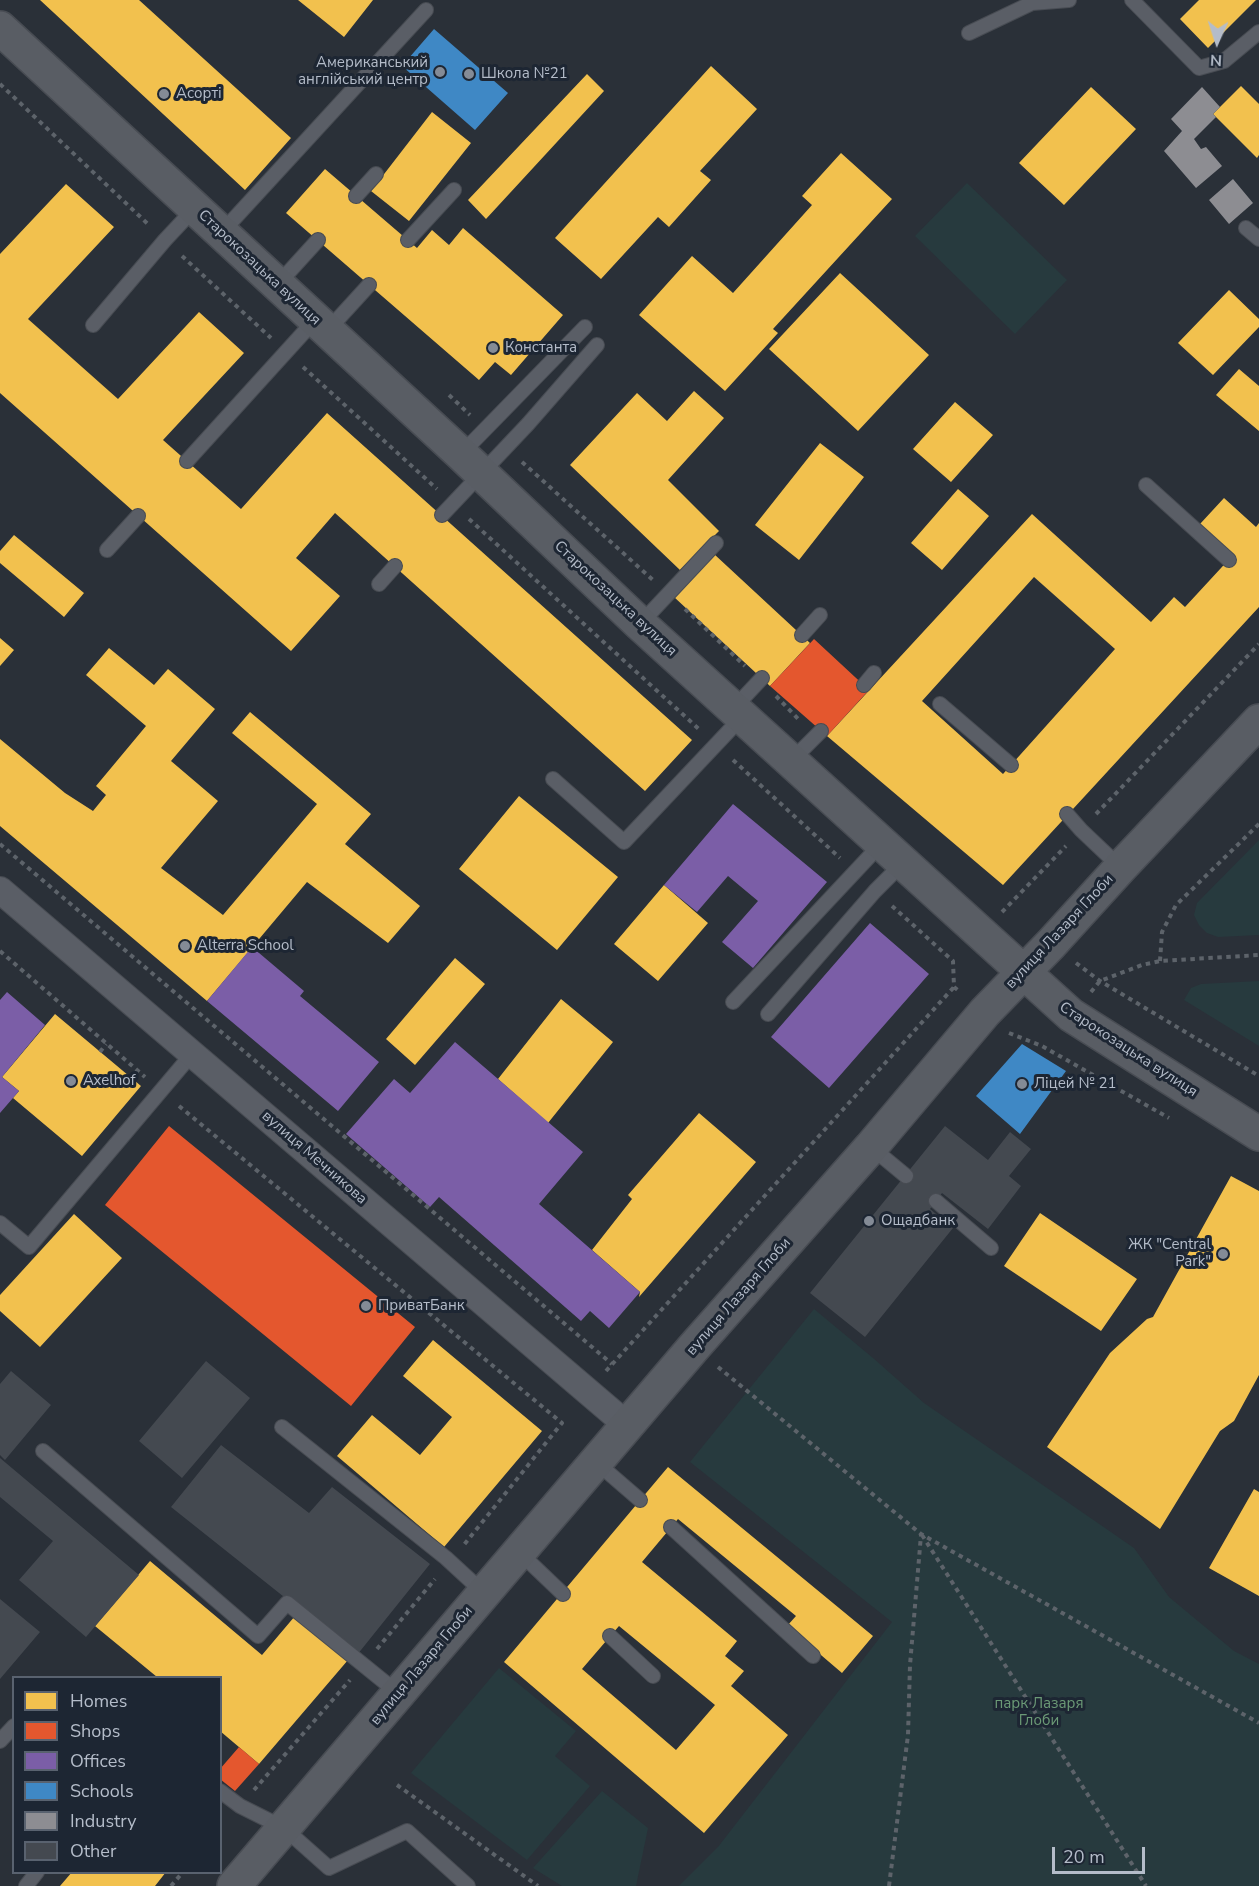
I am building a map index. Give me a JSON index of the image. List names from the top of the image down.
{
  "streets": {
    "street": ["Старокозацька вулиця", "вулиця Лазаря Глоби", "вулиця Мечникова"]
  },
  "crossings": [
    ["Старокозацька вулиця", "вулиця Лазаря Глоби"],
    ["вулиця Лазаря Глоби", "вулиця Мечникова"]
  ],
  "parks": ["парк Лазаря Глоби"],
  "places": [
    "Американський англійський центр",
    "Школа №21",
    "Асорті",
    "Константа",
    "Alterra School",
    "Axelhof",
    "Ліцей № 21",
    "Ощадбанк",
    "ЖК \"Central Park\"",
    "ПриватБанк"
  ],
  "legend": [
    "Homes",
    "Shops",
    "Offices",
    "Schools",
    "Industry",
    "Other"
  ],
  "scale_bar": "20 m",
  "north": "bottom"
}
